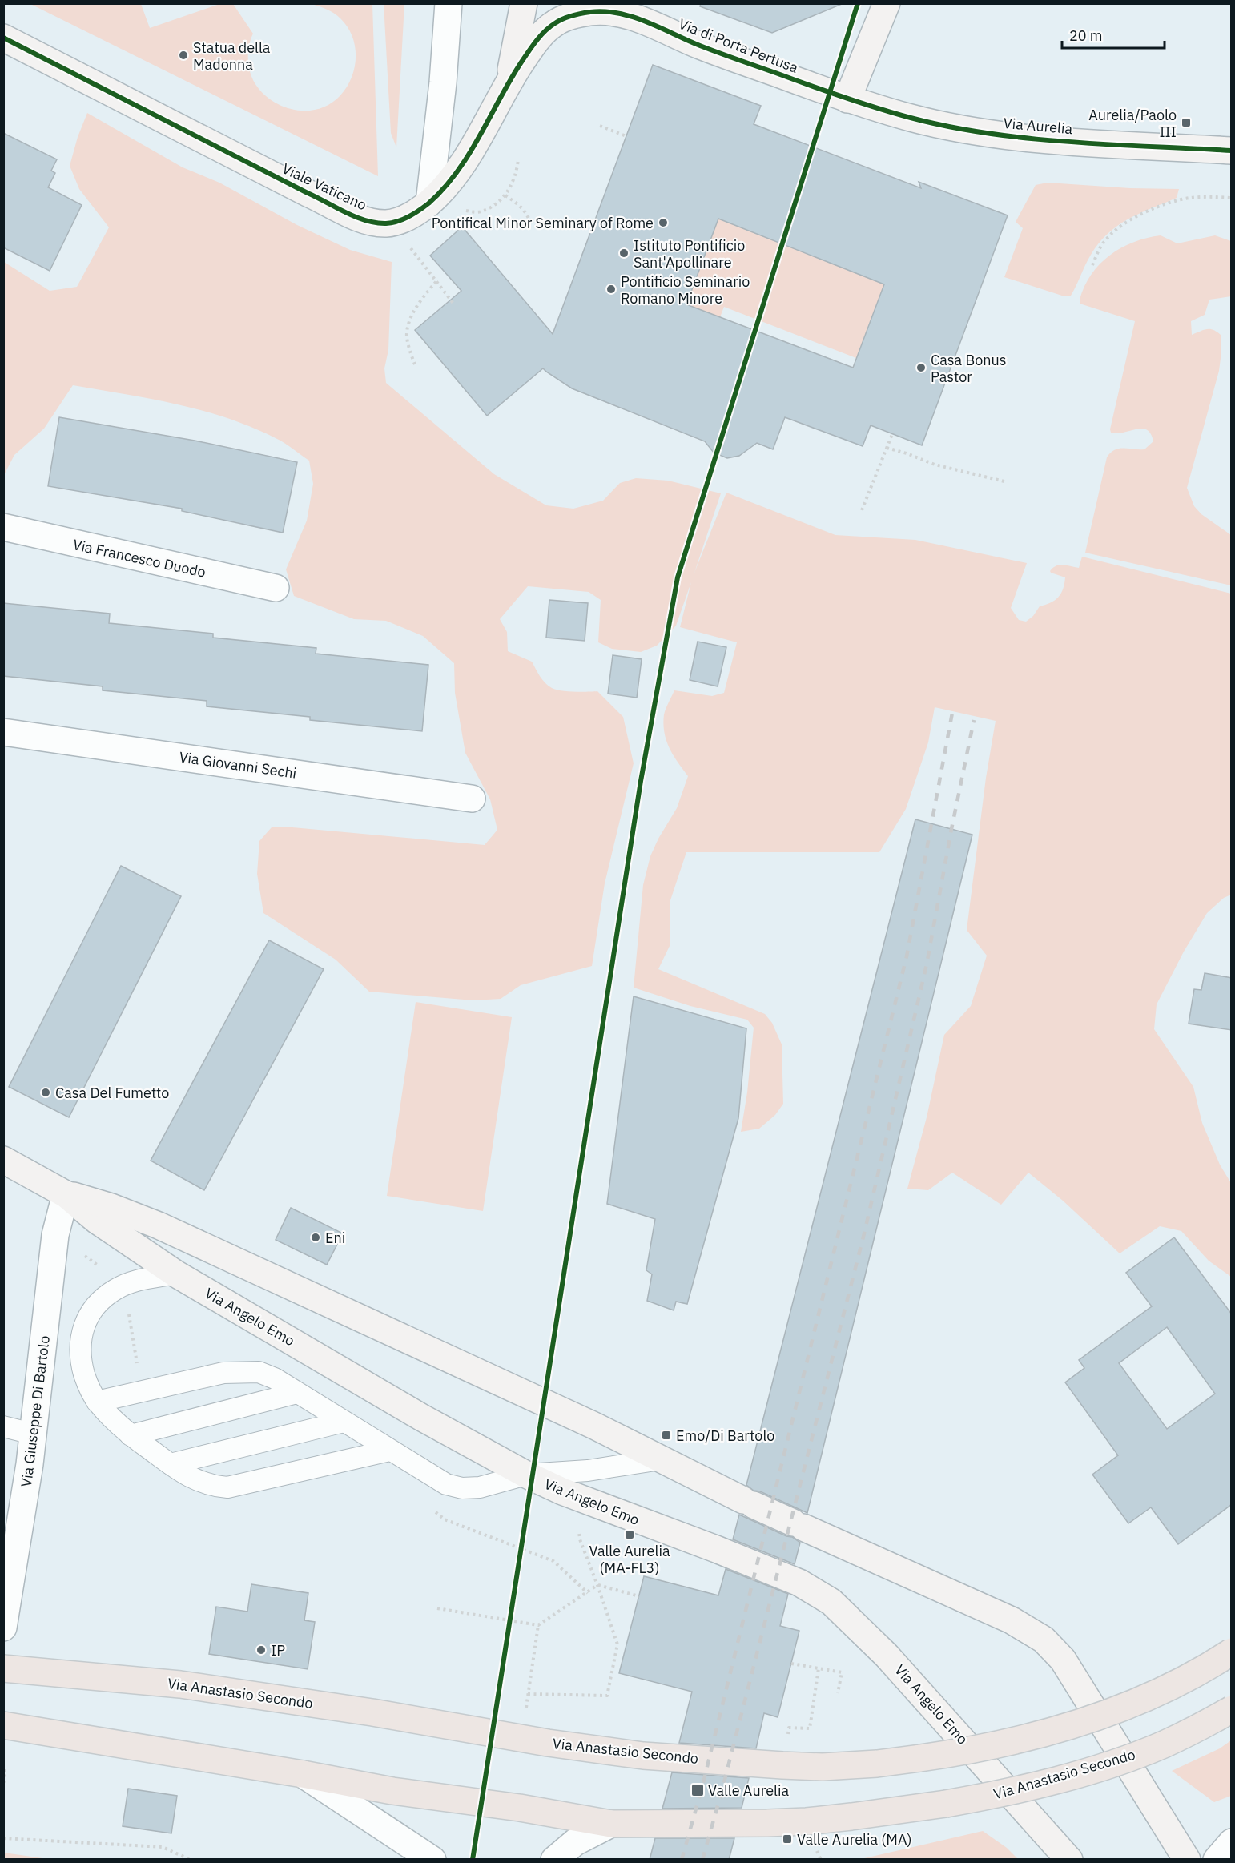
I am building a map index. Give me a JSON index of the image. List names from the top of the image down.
{
  "streets": {
    "main road": [
      "Via di Porta Pertusa",
      "Via Aurelia",
      "Viale Vaticano",
      "Via Angelo Emo",
      "Via Anastasio Secondo"
    ],
    "street": ["Via Francesco Duodo", "Via Giovanni Sechi", "Via Giuseppe Di Bartolo"]
  },
  "crossings": [
    ["Via di Porta Pertusa", "Via Aurelia"],
    ["Via di Porta Pertusa", "Viale Vaticano"],
    ["Via Angelo Emo", "Via Giuseppe Di Bartolo"]
  ],
  "places": {
    "other": [
      "Statua della Madonna",
      "Pontifical Minor Seminary of Rome",
      "Istituto Pontificio Sant'Apollinare",
      "Pontificio Seminario Romano Minore",
      "Casa Bonus Pastor",
      "Casa Del Fumetto",
      "Eni",
      "IP"
    ],
    "transit": [
      "Aurelia/Paolo III",
      "Emo/Di Bartolo",
      "Valle Aurelia (MA-FL3)",
      "Valle Aurelia",
      "Valle Aurelia (MA)"
    ]
  },
  "scale_bar": "20 m"
}
